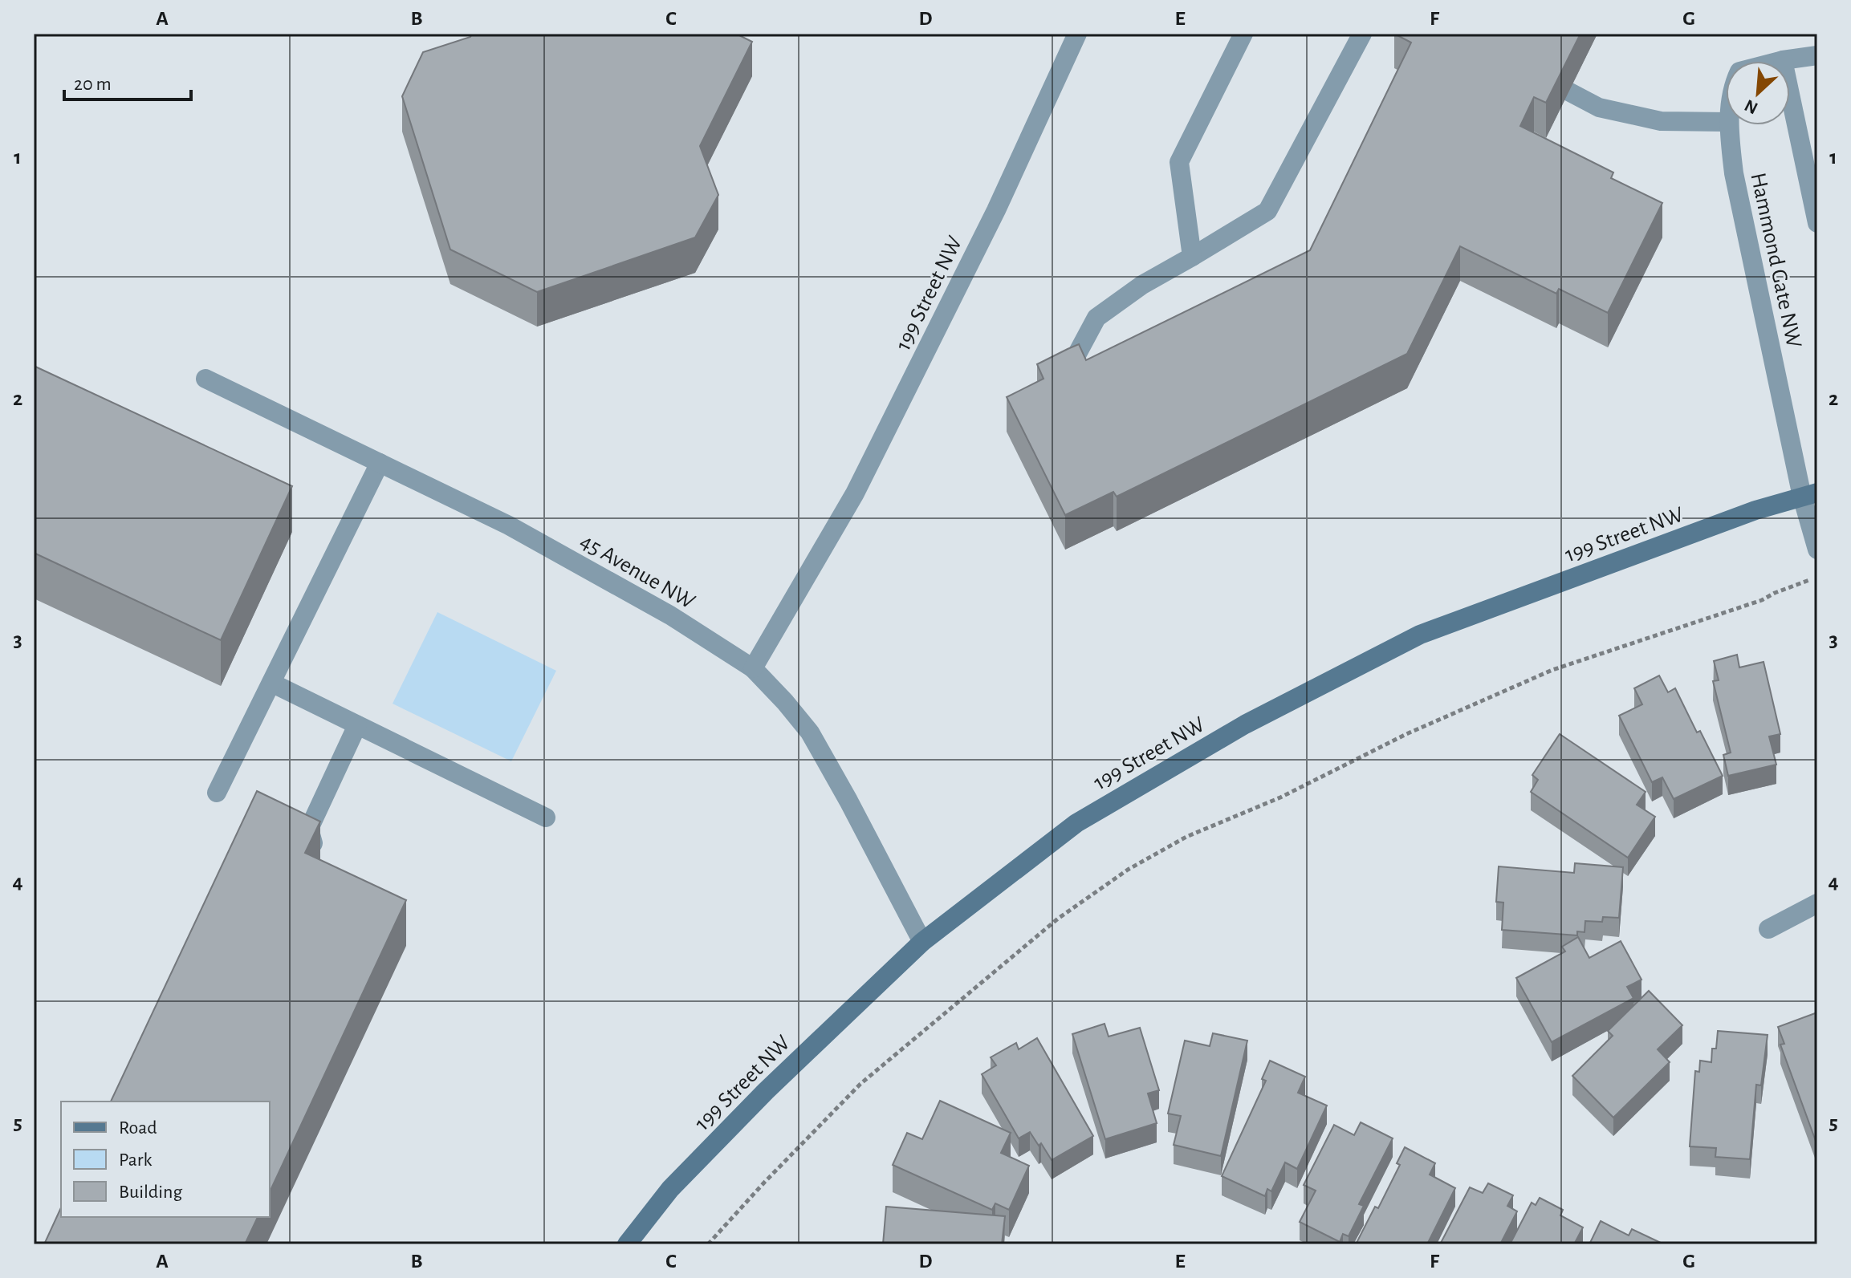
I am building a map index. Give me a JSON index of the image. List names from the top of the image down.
{
  "streets": {
    "main road": ["199 Street NW"],
    "street": ["Hammond Gate NW", "45 Avenue NW"]
  },
  "crossings": [
    ["Hammond Gate NW", "199 Street NW"],
    ["199 Street NW", "45 Avenue NW"]
  ],
  "legend": ["Road", "Park", "Building"],
  "scale_bar": "20 m",
  "north": "bottom left",
  "grid": {
    "columns": [
      "A",
      "B",
      "C",
      "D",
      "E",
      "F",
      "G"
    ],
    "rows": [
      "1",
      "2",
      "3",
      "4",
      "5"
    ]
  }
}
